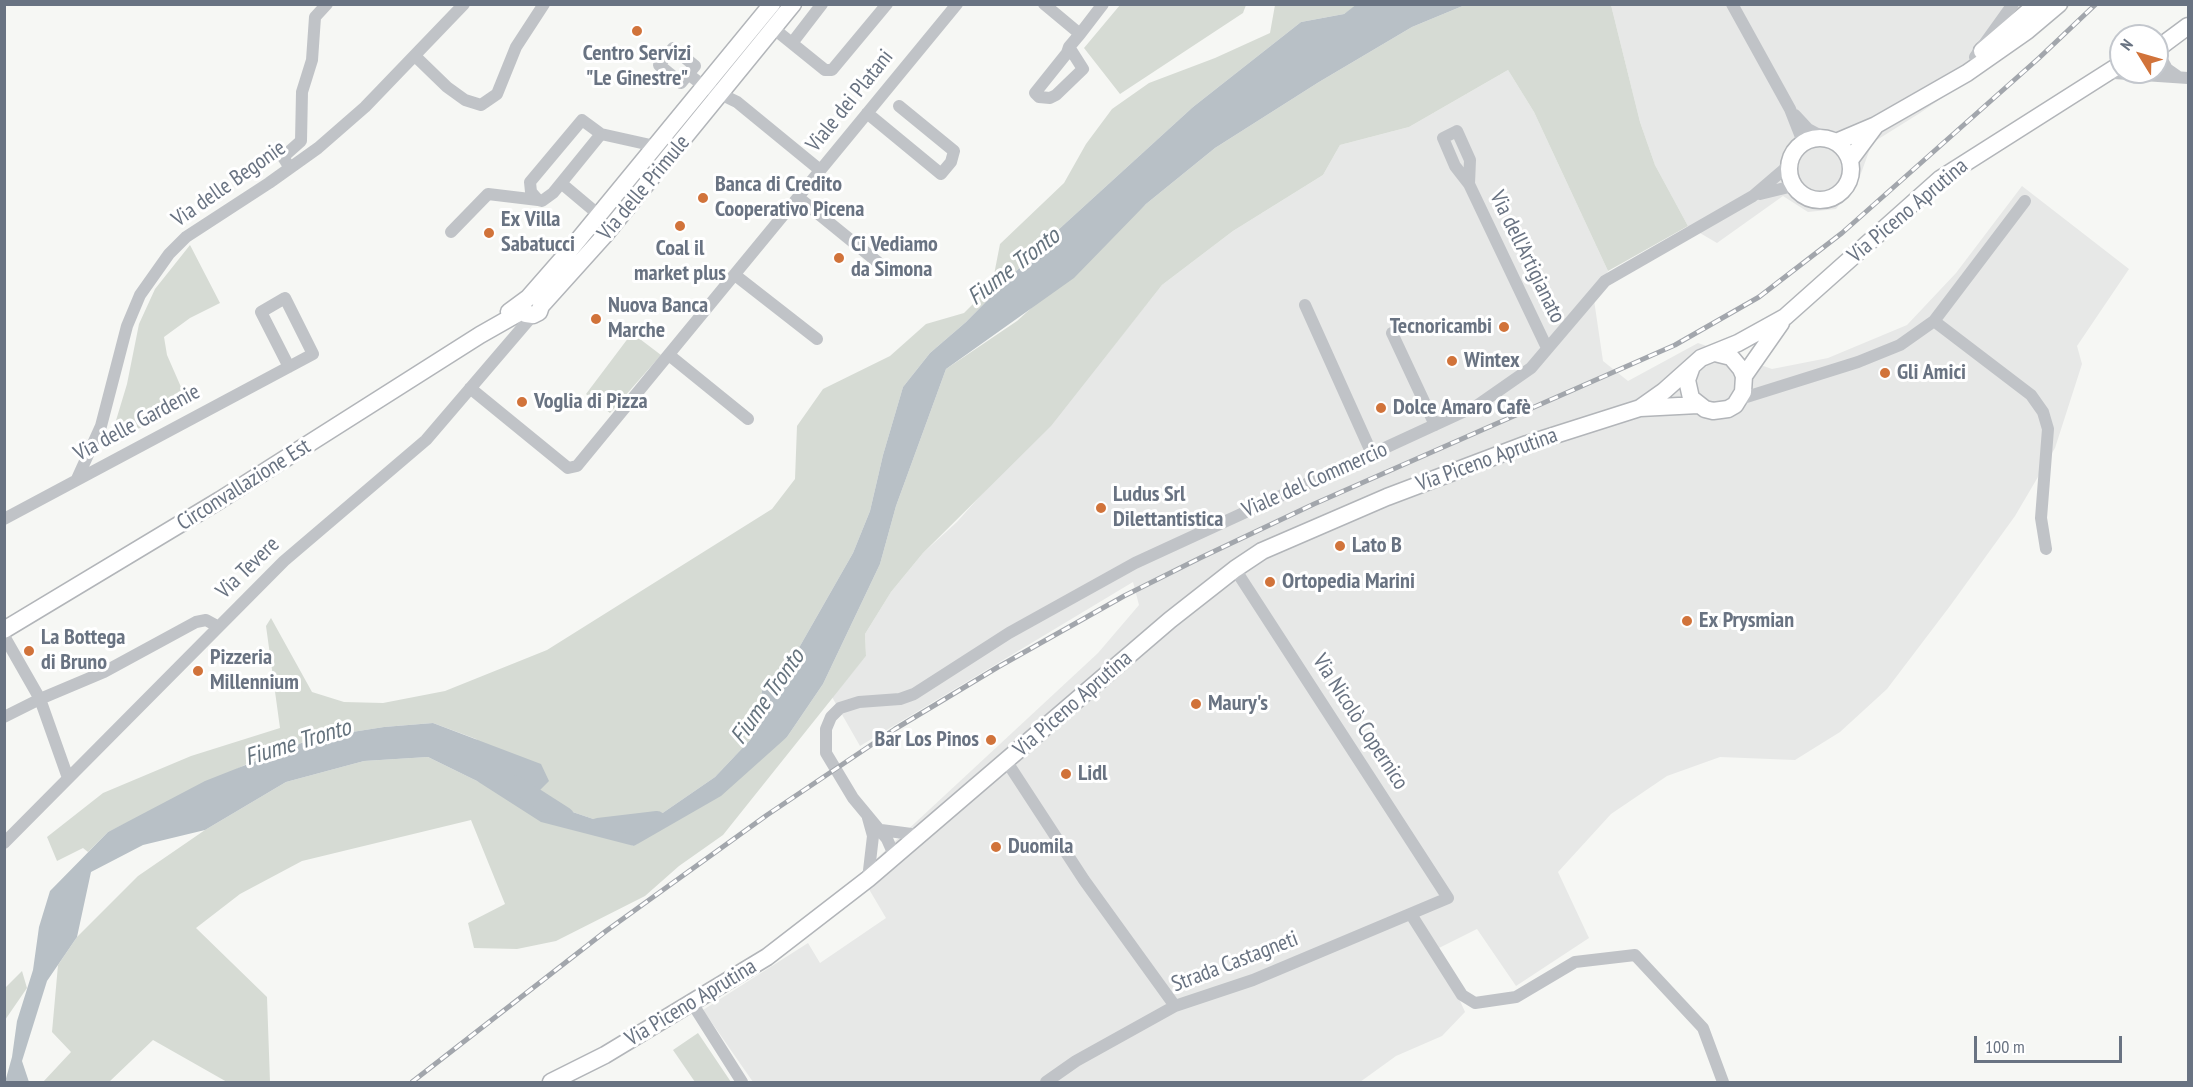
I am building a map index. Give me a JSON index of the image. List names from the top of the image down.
{
  "streets": {
    "main road": [
      "Via delle Primule",
      "Via Piceno Aprutina",
      "Viale del Commercio",
      "Circonvallazione Est"
    ],
    "street": [
      "Viale dei Platani",
      "Via delle Begonie",
      "Via dell'Artigianato",
      "Via delle Gardenie",
      "Via Tevere",
      "Via Nicolò Copernico",
      "Strada Castagneti"
    ]
  },
  "crossings": [
    ["Viale dei Platani", "Via Tevere"],
    ["Via delle Begonie", "Via delle Gardenie"],
    ["Via delle Primule", "Circonvallazione Est"],
    ["Via delle Primule", "Via Tevere"],
    ["Via Piceno Aprutina", "Viale del Commercio"],
    ["Via Piceno Aprutina", "Via Nicolò Copernico"],
    ["Via dell'Artigianato", "Viale del Commercio"],
    ["Circonvallazione Est", "Via Tevere"],
    ["Via Nicolò Copernico", "Strada Castagneti"]
  ],
  "water": ["Fiume Tronto"],
  "places": [
    "Centro Servizi \"Le Ginestre\"",
    "Banca di Credito Cooperativo Picena",
    "Coal il market plus",
    "Ex Villa Sabatucci",
    "Ci Vediamo da Simona",
    "Nuova Banca Marche",
    "Tecnoricambi",
    "Wintex",
    "Gli Amici",
    "Voglia di Pizza",
    "Dolce Amaro Cafè",
    "Ludus Srl Dilettantistica",
    "Lato B",
    "Ortopedia Marini",
    "Ex Prysmian",
    "La Bottega di Bruno",
    "Pizzeria Millennium",
    "Maury's",
    "Bar Los Pinos",
    "Lidl",
    "Duomila"
  ],
  "scale_bar": "100 m",
  "north": "top left"
}
